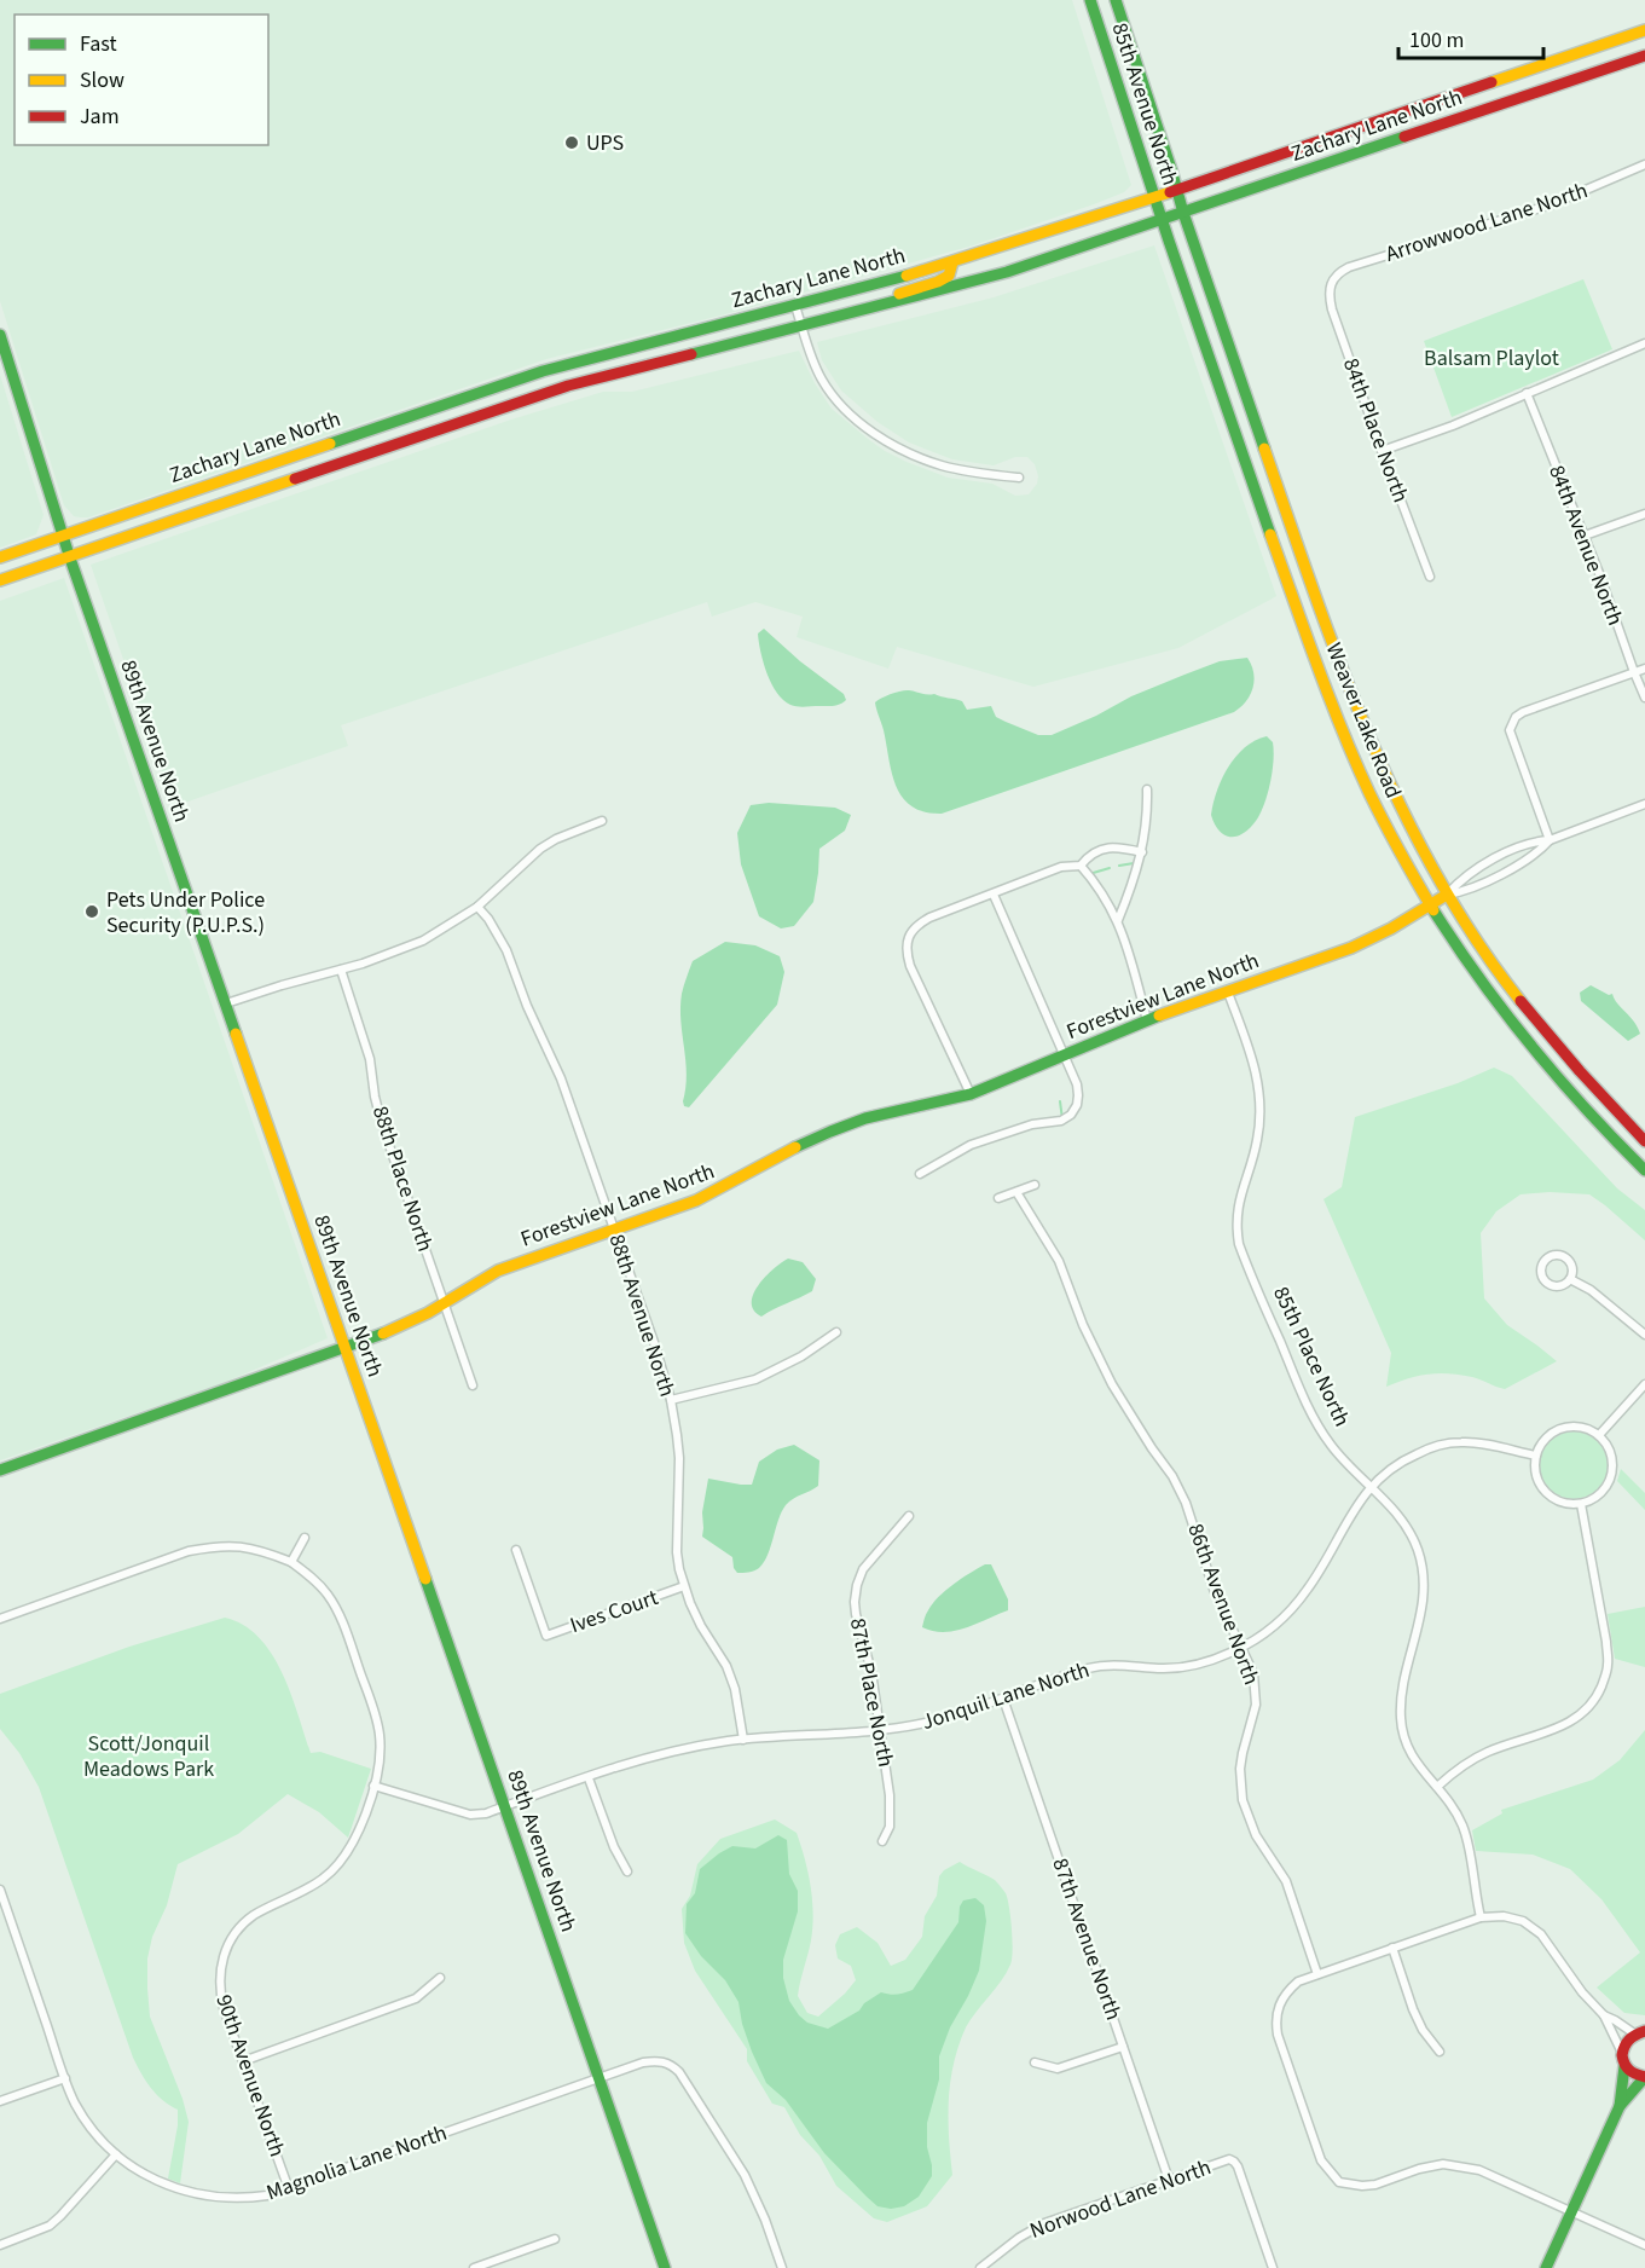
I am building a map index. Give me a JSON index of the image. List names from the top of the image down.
{
  "streets": {
    "main road": [
      "85th Avenue North",
      "Zachary Lane North",
      "Weaver Lake Road",
      "89th Avenue North",
      "Forestview Lane North"
    ],
    "street": [
      "Arrowwood Lane North",
      "84th Place North",
      "84th Avenue North",
      "88th Place North",
      "88th Avenue North",
      "85th Place North",
      "86th Avenue North",
      "Ives Court",
      "87th Place North",
      "Jonquil Lane North",
      "87th Avenue North",
      "90th Avenue North",
      "Magnolia Lane North",
      "Norwood Lane North"
    ]
  },
  "crossings": [
    ["85th Avenue North", "Zachary Lane North"],
    ["85th Avenue North", "Weaver Lake Road"],
    ["Zachary Lane North", "Weaver Lake Road"],
    ["Zachary Lane North", "89th Avenue North"],
    ["Arrowwood Lane North", "84th Place North"],
    ["Weaver Lake Road", "Forestview Lane North"],
    ["89th Avenue North", "Forestview Lane North"],
    ["89th Avenue North", "Jonquil Lane North"],
    ["89th Avenue North", "Magnolia Lane North"],
    ["Forestview Lane North", "88th Place North"],
    ["Forestview Lane North", "88th Avenue North"],
    ["Forestview Lane North", "85th Place North"],
    ["88th Avenue North", "Ives Court"],
    ["88th Avenue North", "Jonquil Lane North"],
    ["85th Place North", "Jonquil Lane North"],
    ["86th Avenue North", "Jonquil Lane North"],
    ["87th Place North", "Jonquil Lane North"],
    ["Jonquil Lane North", "87th Avenue North"],
    ["Jonquil Lane North", "90th Avenue North"],
    ["87th Avenue North", "Norwood Lane North"],
    ["90th Avenue North", "Magnolia Lane North"]
  ],
  "parks": ["Balsam Playlot", "Scott/Jonquil Meadows Park"],
  "places": ["UPS", "Pets Under Police Security (P.U.P.S.)"],
  "legend": ["Fast", "Slow", "Jam"],
  "scale_bar": "100 m"
}
